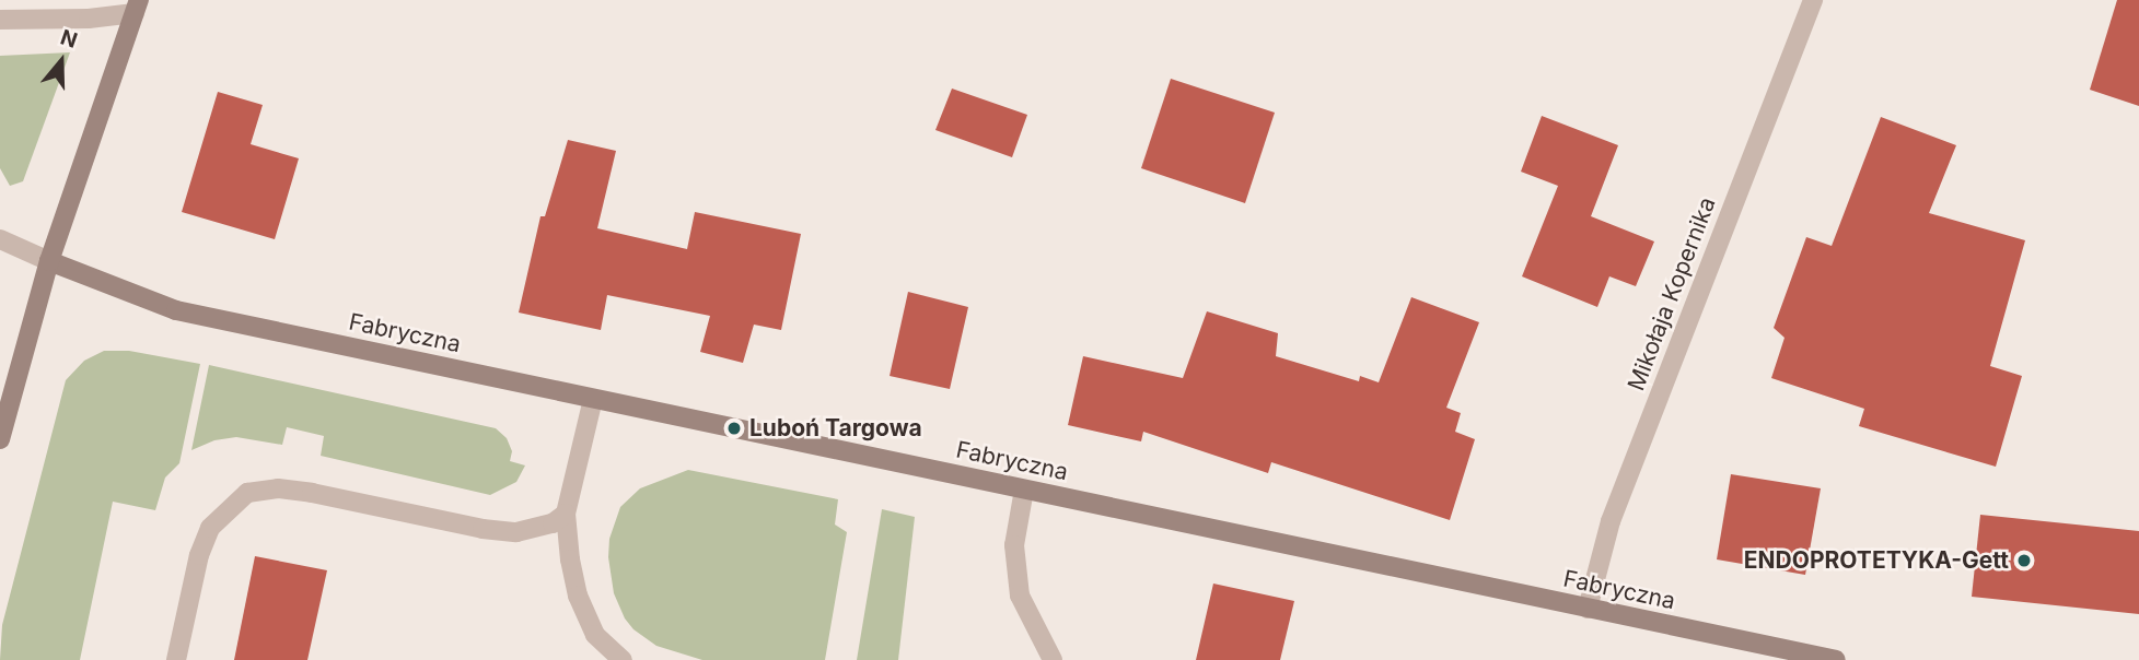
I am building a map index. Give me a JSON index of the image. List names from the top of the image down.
{
  "streets": {
    "street": ["Mikołaja Kopernika", "Fabryczna"]
  },
  "crossings": [
    ["Mikołaja Kopernika", "Fabryczna"]
  ],
  "places": ["Luboń Targowa", "ENDOPROTETYKA-Gett"],
  "north": "top"
}
